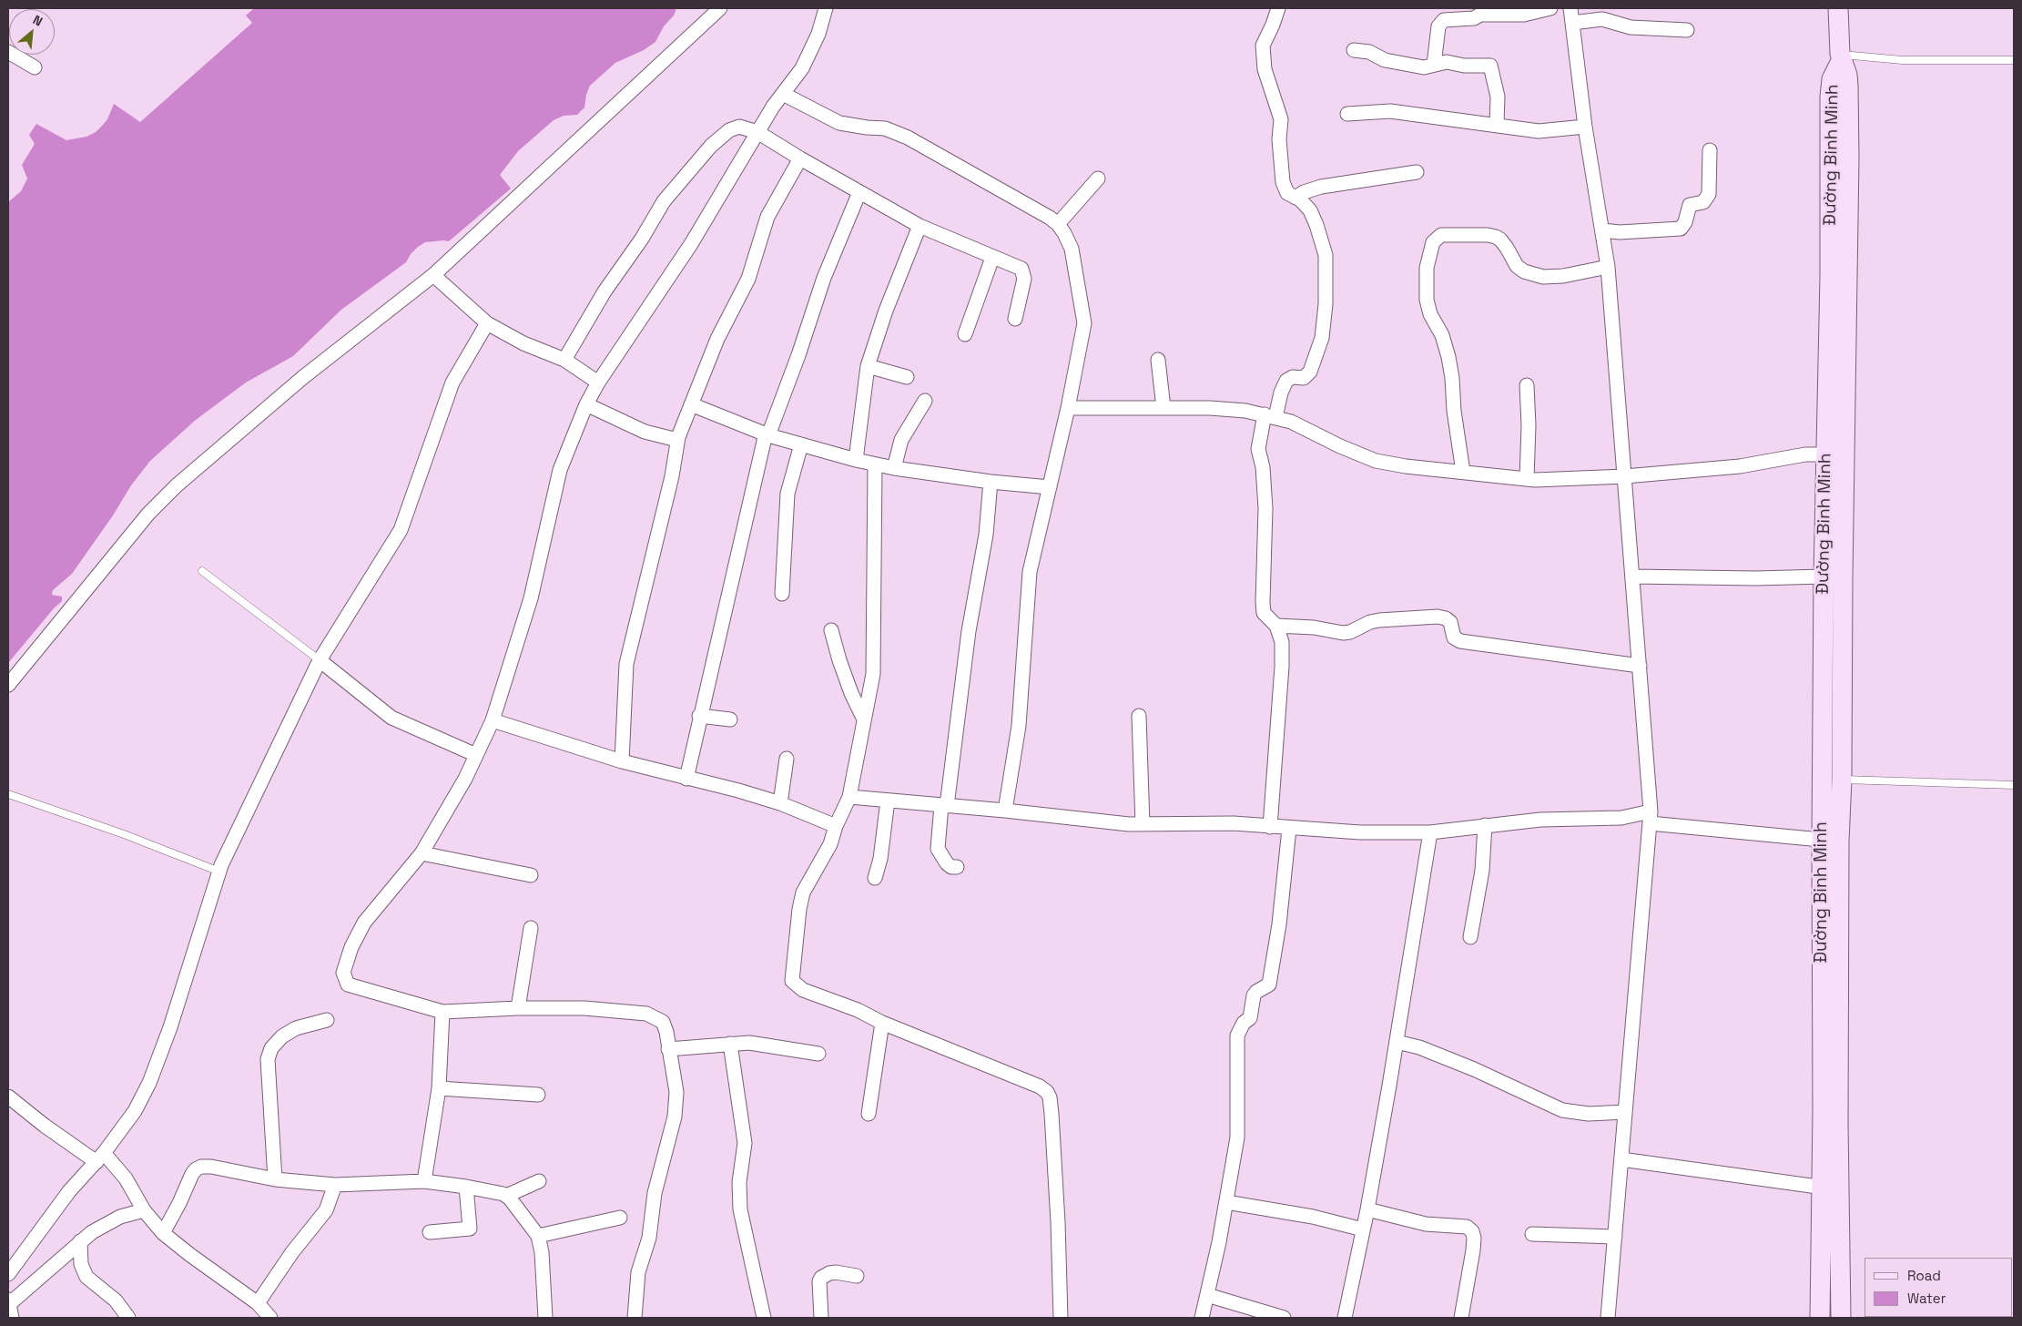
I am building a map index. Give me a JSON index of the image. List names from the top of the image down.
{
  "streets": {
    "main road": ["Đường Binh Minh"]
  },
  "legend": ["Road", "Water"],
  "north": "top right"
}
